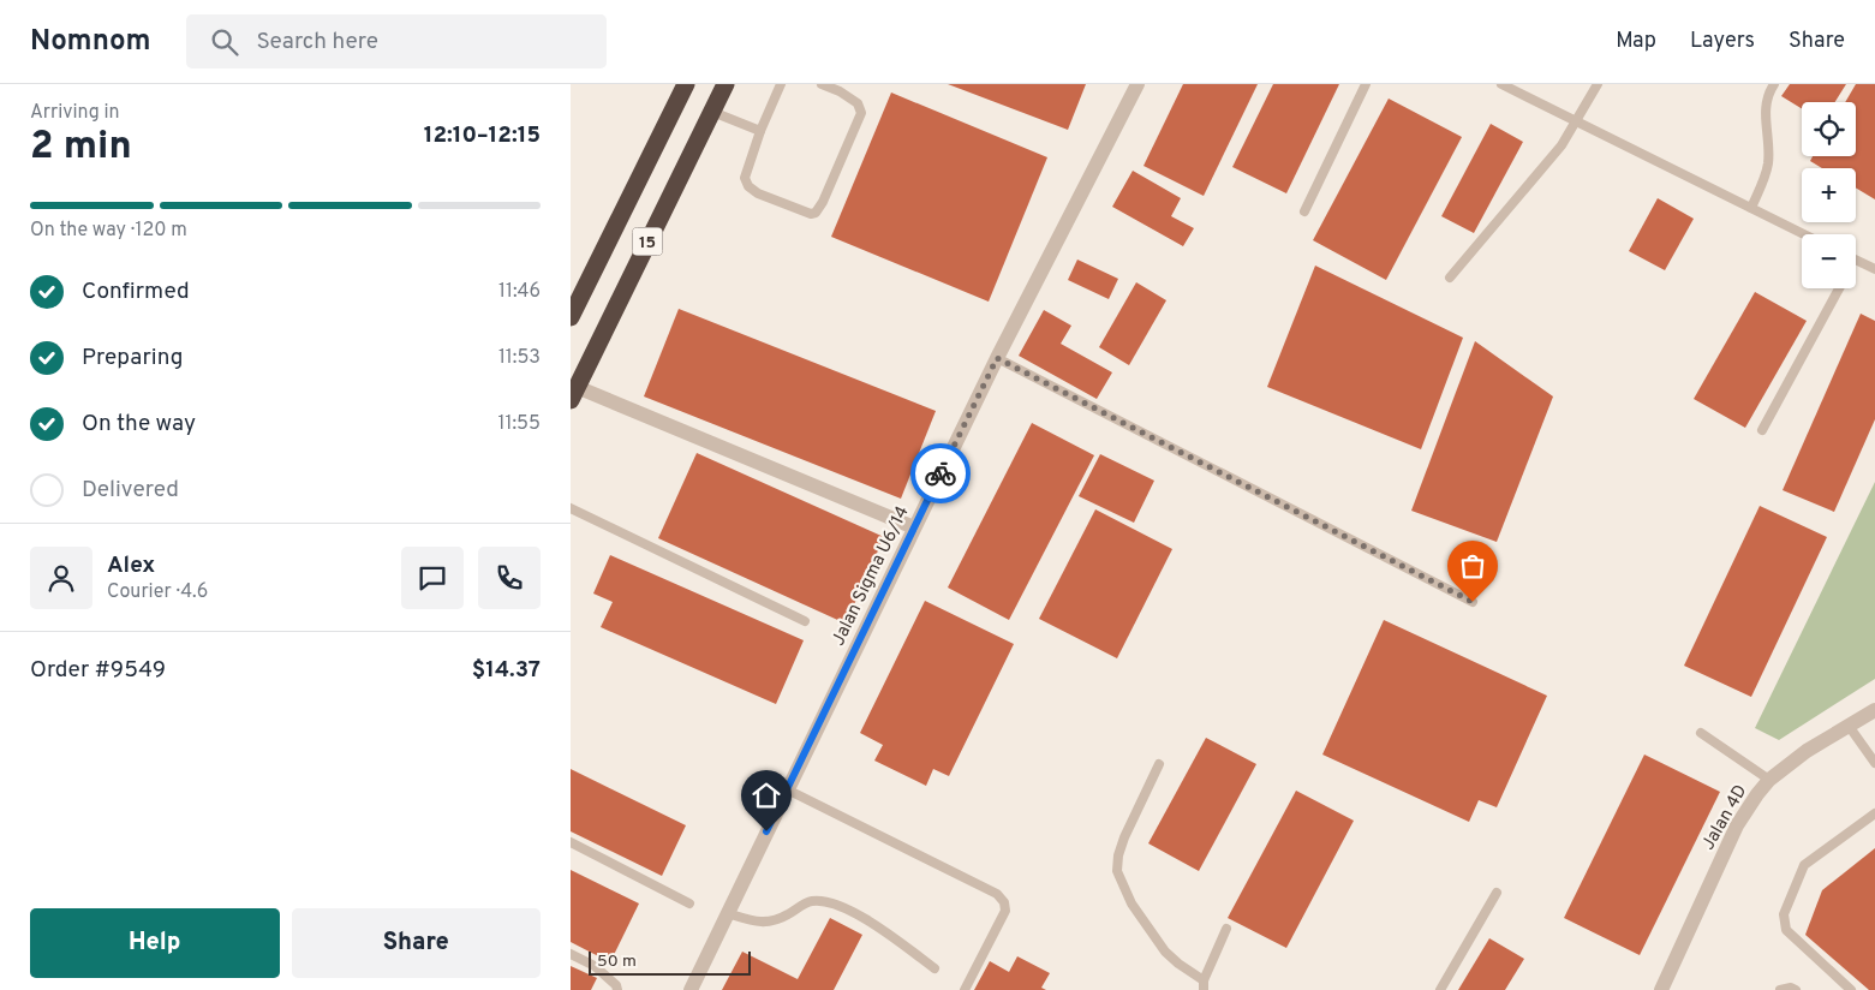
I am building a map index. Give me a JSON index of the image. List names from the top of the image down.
{
  "streets": {
    "highway": ["15"],
    "street": ["Jalan Sigma U6/14", "Jalan 4D"]
  },
  "scale_bar": "50 m",
  "page": {
    "header": "Nomnom",
    "search": "Search here",
    "nav": ["Map", "Layers", "Share"],
    "heading": ["2 min", "Arriving in", "12:10–12:15"],
    "panel": [
      "Alex",
      "Courier · 4.6",
      "Order #9549",
      "$14.37"
    ],
    "map_buttons": ["+", "−"],
    "bar": "On the way · 120 m",
    "list": [
      ["Confirmed", "11:46"],
      ["Preparing", "11:53"],
      ["On the way", "11:55"],
      "Delivered"
    ],
    "buttons": ["Help", "Share"],
    "scale": "50 m"
  }
}
